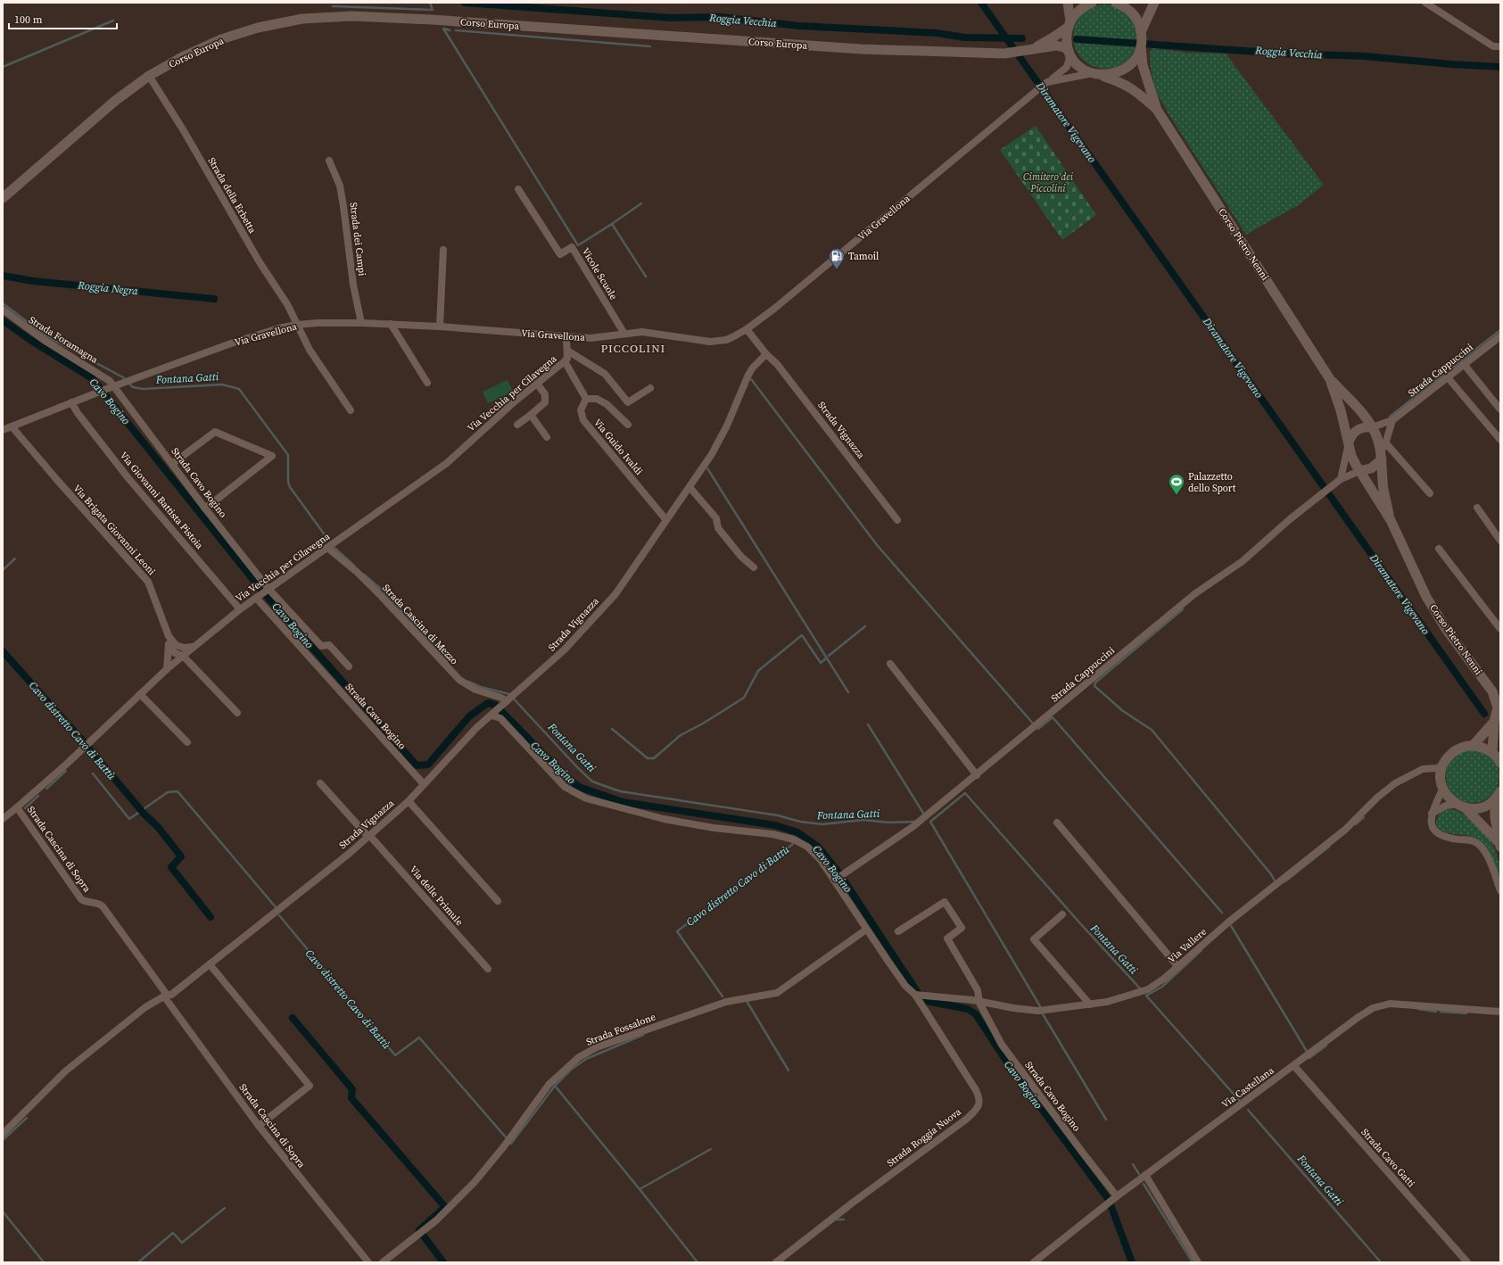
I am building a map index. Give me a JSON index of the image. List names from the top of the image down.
{
  "streets": {
    "main road": ["Corso Europa", "Corso Pietro Nenni"],
    "street": [
      "Strada della Erbetta",
      "Via Gravellona",
      "Strada dei Campi",
      "Vicole Scuole",
      "Strada Foramagna",
      "Strada Cappuccini",
      "Via Vecchia per Cilavegna",
      "Strada Vignazza",
      "Via Guido Ivaldi",
      "Strada Cavo Bogino",
      "Via Giovanni Battista Pistoia",
      "Via Brigata Giovanni Leoni",
      "Strada Cascina di Mezzo",
      "Strada Cascina di Sopra",
      "Via delle Primule",
      "Via Vallere",
      "Strada Fossalone",
      "Via Castellana",
      "Strada Roggia Nuova",
      "Strada Cavo Gatti"
    ]
  },
  "crossings": [
    ["Corso Europa", "Strada della Erbetta"],
    ["Corso Europa", "Corso Pietro Nenni"],
    ["Strada della Erbetta", "Via Gravellona"],
    ["Via Gravellona", "Strada dei Campi"],
    ["Via Gravellona", "Corso Pietro Nenni"],
    ["Via Gravellona", "Vicole Scuole"],
    ["Via Gravellona", "Strada Foramagna"],
    ["Via Gravellona", "Via Vecchia per Cilavegna"],
    ["Via Gravellona", "Strada Vignazza"],
    ["Via Gravellona", "Strada Cavo Bogino"],
    ["Via Gravellona", "Via Giovanni Battista Pistoia"],
    ["Via Gravellona", "Via Brigata Giovanni Leoni"],
    ["Corso Pietro Nenni", "Strada Cappuccini"],
    ["Strada Foramagna", "Strada Cavo Bogino"],
    ["Via Vecchia per Cilavegna", "Strada Cavo Bogino"],
    ["Via Vecchia per Cilavegna", "Via Giovanni Battista Pistoia"],
    ["Via Vecchia per Cilavegna", "Strada Cascina di Mezzo"],
    ["Via Vecchia per Cilavegna", "Strada Cascina di Sopra"],
    ["Strada Vignazza", "Via Guido Ivaldi"],
    ["Strada Vignazza", "Strada Cavo Bogino"],
    ["Strada Vignazza", "Strada Cascina di Mezzo"],
    ["Strada Vignazza", "Strada Cascina di Sopra"],
    ["Strada Vignazza", "Via delle Primule"],
    ["Strada Cavo Bogino", "Via Vallere"],
    ["Strada Cavo Bogino", "Via Castellana"],
    ["Via Vallere", "Strada Roggia Nuova"],
    ["Via Castellana", "Strada Cavo Gatti"]
  ],
  "districts": ["PICCOLINI"],
  "water": [
    "Roggia Vecchia",
    "Diramatore Vigevano",
    "Roggia Negra",
    "Fontana Gatti",
    "Cavo Bogino",
    "Cavo distretto Cavo di Battù"
  ],
  "parks": ["Cimitero dei Piccolini"],
  "places": {
    "fuel station": ["Tamoil"],
    "sports": ["Palazzetto dello Sport"]
  },
  "scale_bar": "100 m"
}
